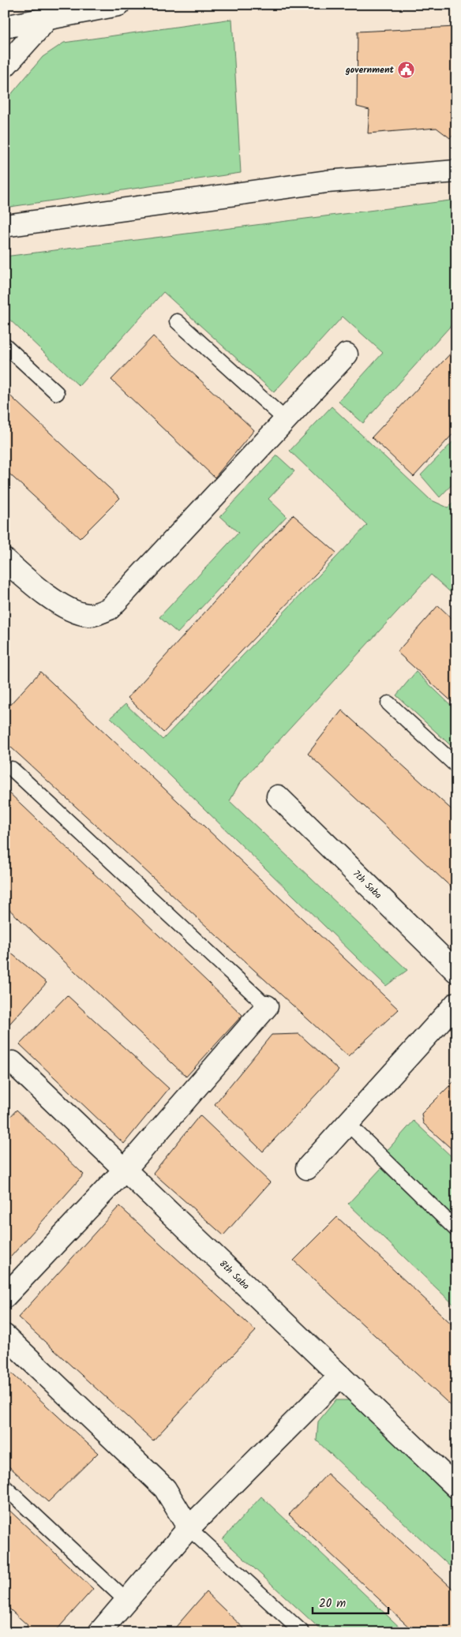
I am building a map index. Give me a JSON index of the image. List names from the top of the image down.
{
  "streets": {
    "street": ["7th Saba", "8th Saba"]
  },
  "places": {
    "public building": ["government"]
  },
  "scale_bar": "20 m"
}
